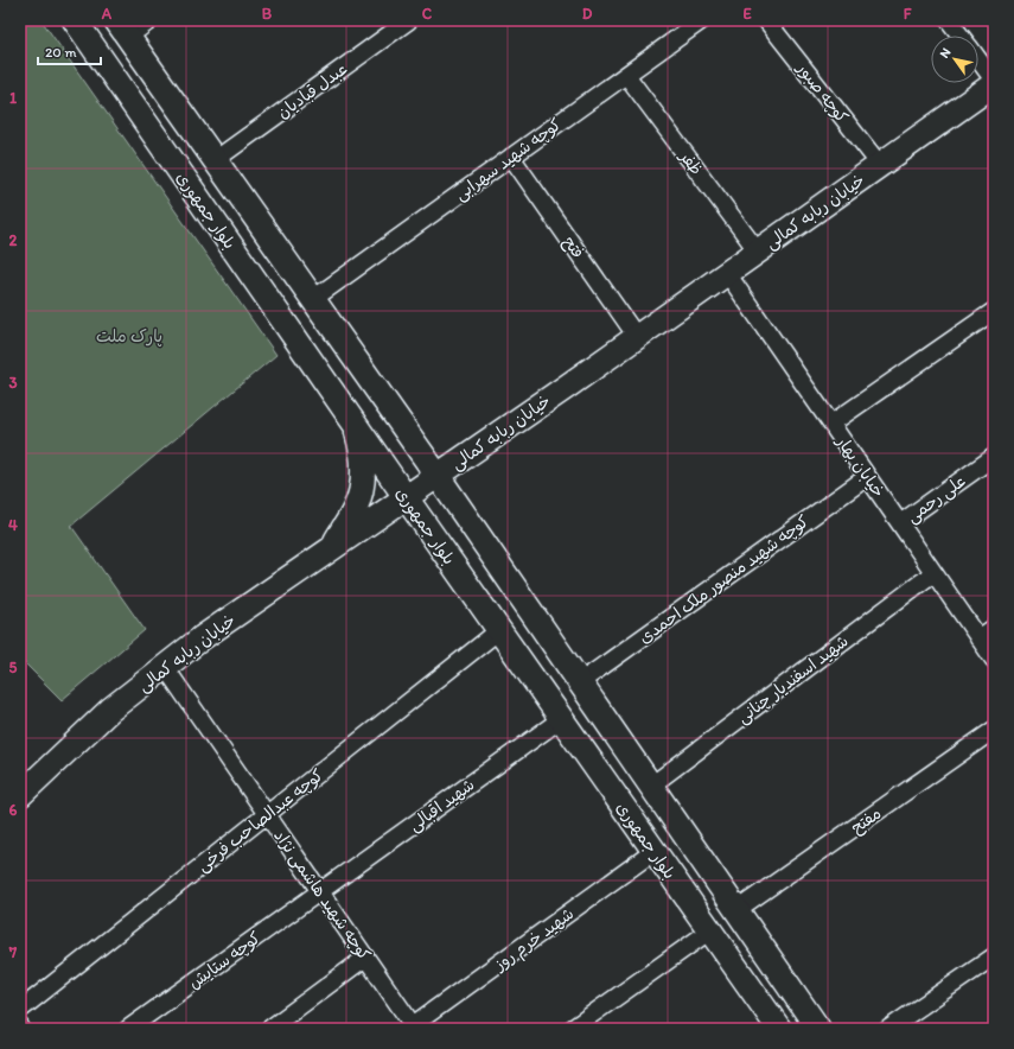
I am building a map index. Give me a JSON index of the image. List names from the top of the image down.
{
  "streets": {
    "street": [
      "عبدل قبادیان",
      "کوچه صبور",
      "کوچه شهید سهرابی",
      "ظفر",
      "بلوار جمهوری",
      "خیابان ربابه کمالی",
      "فتح",
      "خیابان بهار",
      "علی رحمی",
      "کوچه شهید منصور ملک احمدی",
      "شهید اسفندیار چنانی",
      "شهید اقبالی",
      "کوچه عبدالصاحب فرخی",
      "مفتح",
      "کوچه شهید هاشمی نژاد",
      "شهید خرم روز",
      "کوچه ستایش"
    ]
  },
  "crossings": [
    ["عبدل قبادیان", "بلوار جمهوری"],
    ["کوچه صبور", "خیابان ربابه کمالی"],
    ["کوچه شهید سهرابی", "ظفر"],
    ["کوچه شهید سهرابی", "بلوار جمهوری"],
    ["کوچه شهید سهرابی", "فتح"],
    ["ظفر", "خیابان ربابه کمالی"],
    ["بلوار جمهوری", "خیابان ربابه کمالی"],
    ["بلوار جمهوری", "کوچه شهید منصور ملک احمدی"],
    ["بلوار جمهوری", "شهید اسفندیار چنانی"],
    ["بلوار جمهوری", "شهید اقبالی"],
    ["بلوار جمهوری", "کوچه عبدالصاحب فرخی"],
    ["بلوار جمهوری", "مفتح"],
    ["بلوار جمهوری", "شهید خرم روز"],
    ["خیابان ربابه کمالی", "فتح"],
    ["خیابان ربابه کمالی", "خیابان بهار"],
    ["خیابان ربابه کمالی", "کوچه شهید هاشمی نژاد"],
    ["خیابان بهار", "علی رحمی"],
    ["خیابان بهار", "کوچه شهید منصور ملک احمدی"],
    ["خیابان بهار", "شهید اسفندیار چنانی"],
    ["شهید اقبالی", "کوچه شهید هاشمی نژاد"],
    ["شهید اقبالی", "کوچه ستایش"],
    ["کوچه عبدالصاحب فرخی", "کوچه شهید هاشمی نژاد"],
    ["کوچه شهید هاشمی نژاد", "شهید خرم روز"],
    ["کوچه شهید هاشمی نژاد", "کوچه ستایش"]
  ],
  "parks": ["پارک ملت"],
  "scale_bar": "20 m",
  "north": "top left",
  "grid": {
    "columns": [
      "A",
      "B",
      "C",
      "D",
      "E",
      "F"
    ],
    "rows": [
      "1",
      "2",
      "3",
      "4",
      "5",
      "6",
      "7"
    ]
  }
}
